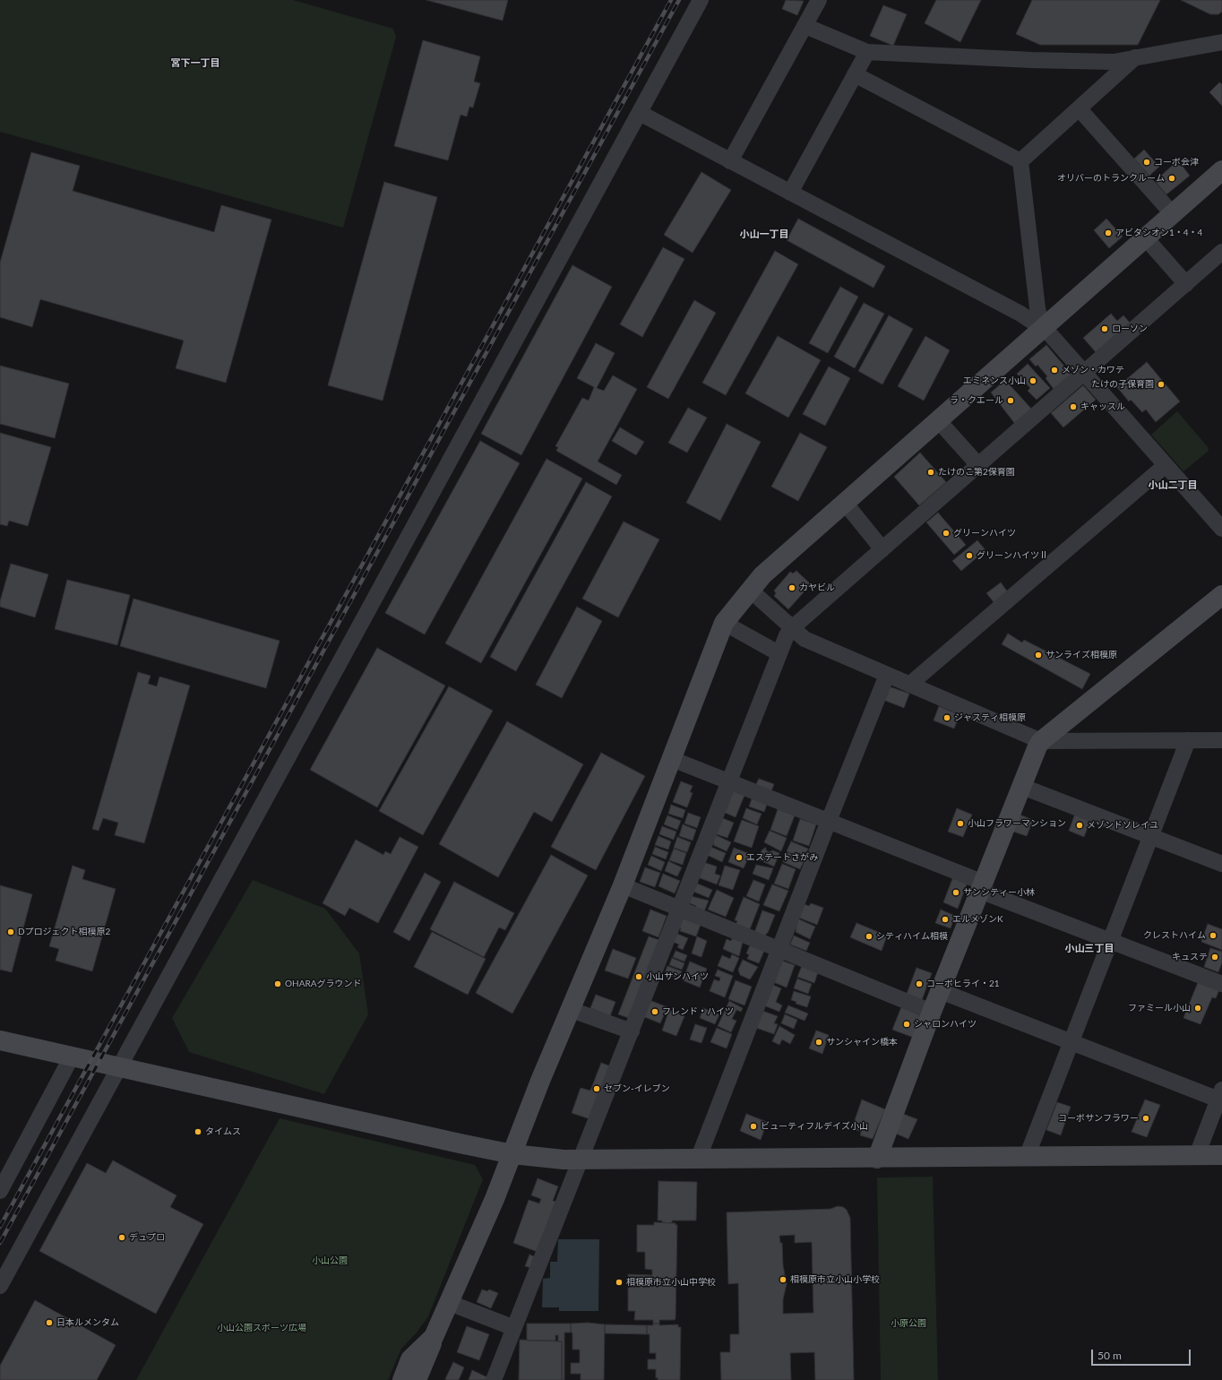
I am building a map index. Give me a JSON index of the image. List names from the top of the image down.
{
  "districts": [
    "宮下一丁目",
    "小山一丁目",
    "小山二丁目",
    "小山三丁目"
  ],
  "parks": ["小山公園", "小原公園", "小山公園スポーツ広場"],
  "places": [
    "コーポ会津",
    "オリバーのトランクルーム",
    "アビタシオン1・4・4",
    "ローソン",
    "メゾン・カワテ",
    "エミネンス小山",
    "たけの子保育園",
    "ラ・クエール",
    "キャッスル",
    "たけのこ第2保育園",
    "グリーンハイツ",
    "グリーンハイツⅡ",
    "カヤビル",
    "サンライズ相模原",
    "ジャスティ相模原",
    "小山フラワーマンション",
    "メゾンドソレイユ",
    "エステートさがみ",
    "サンシティー小林",
    "エルメゾンK",
    "Dプロジェクト相模原2",
    "クレストハイム",
    "シティハイム相模",
    "キュステ",
    "小山サンハイツ",
    "OHARAグラウンド",
    "コーポヒライ・21",
    "ファミール小山",
    "フレンド・ハイツ",
    "シャロンハイツ",
    "サンシャイン橋本",
    "セブン-イレブン",
    "コーポサンフラワー",
    "ビューティフルデイズ小山",
    "タイムス",
    "デュプロ",
    "相模原市立小山小学校",
    "相模原市立小山中学校",
    "日本ルメンタム"
  ],
  "scale_bar": "50 m"
}
